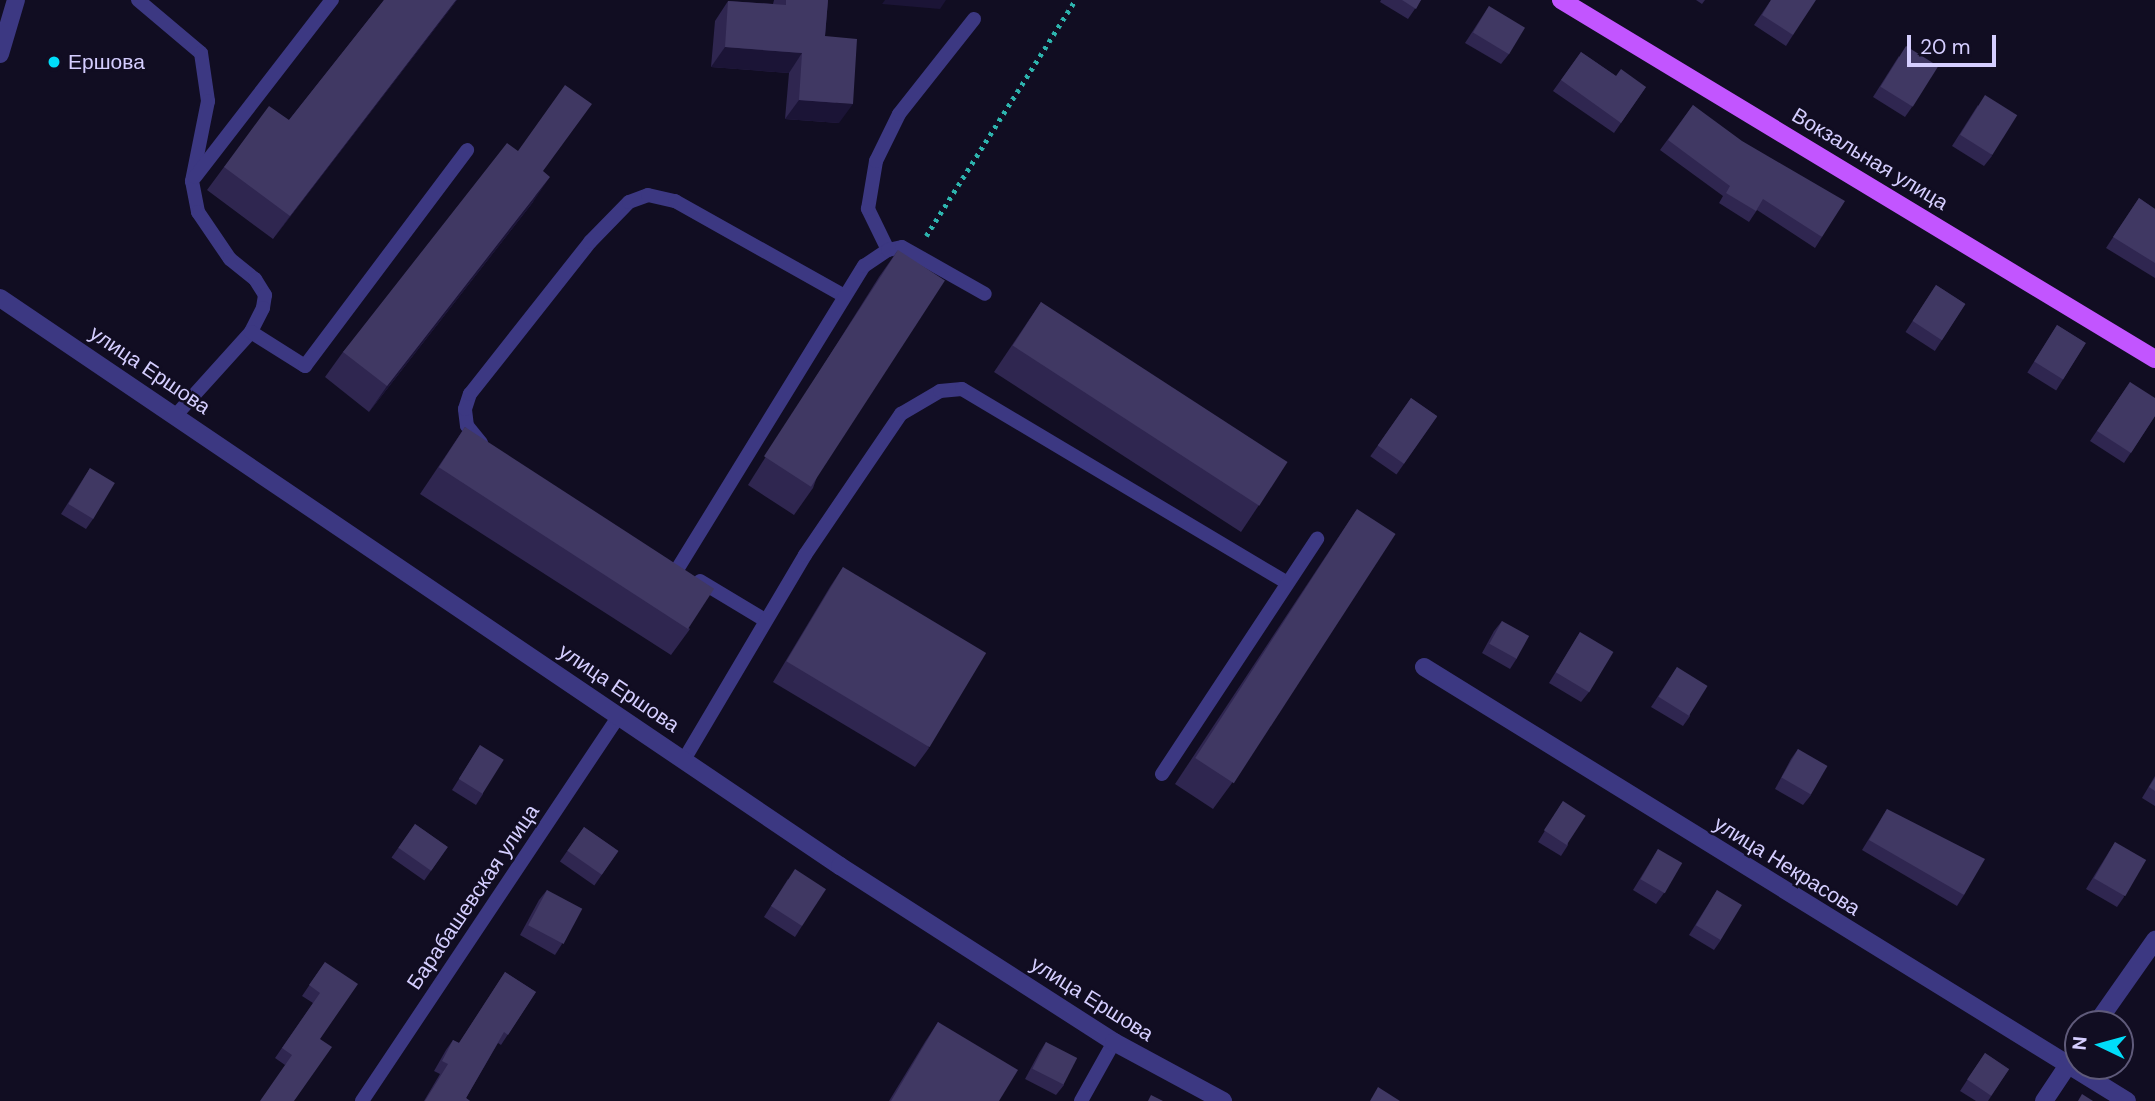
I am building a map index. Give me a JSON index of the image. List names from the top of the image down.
{
  "streets": {
    "main road": ["Вокзальная улица"],
    "street": ["улица Ершова", "улица Некрасова"],
    "lane": ["Барабашевская улица"]
  },
  "crossings": [
    ["улица Ершова", "Барабашевская улица"]
  ],
  "places": ["Ершова"],
  "scale_bar": "20 m",
  "north": "left"
}
